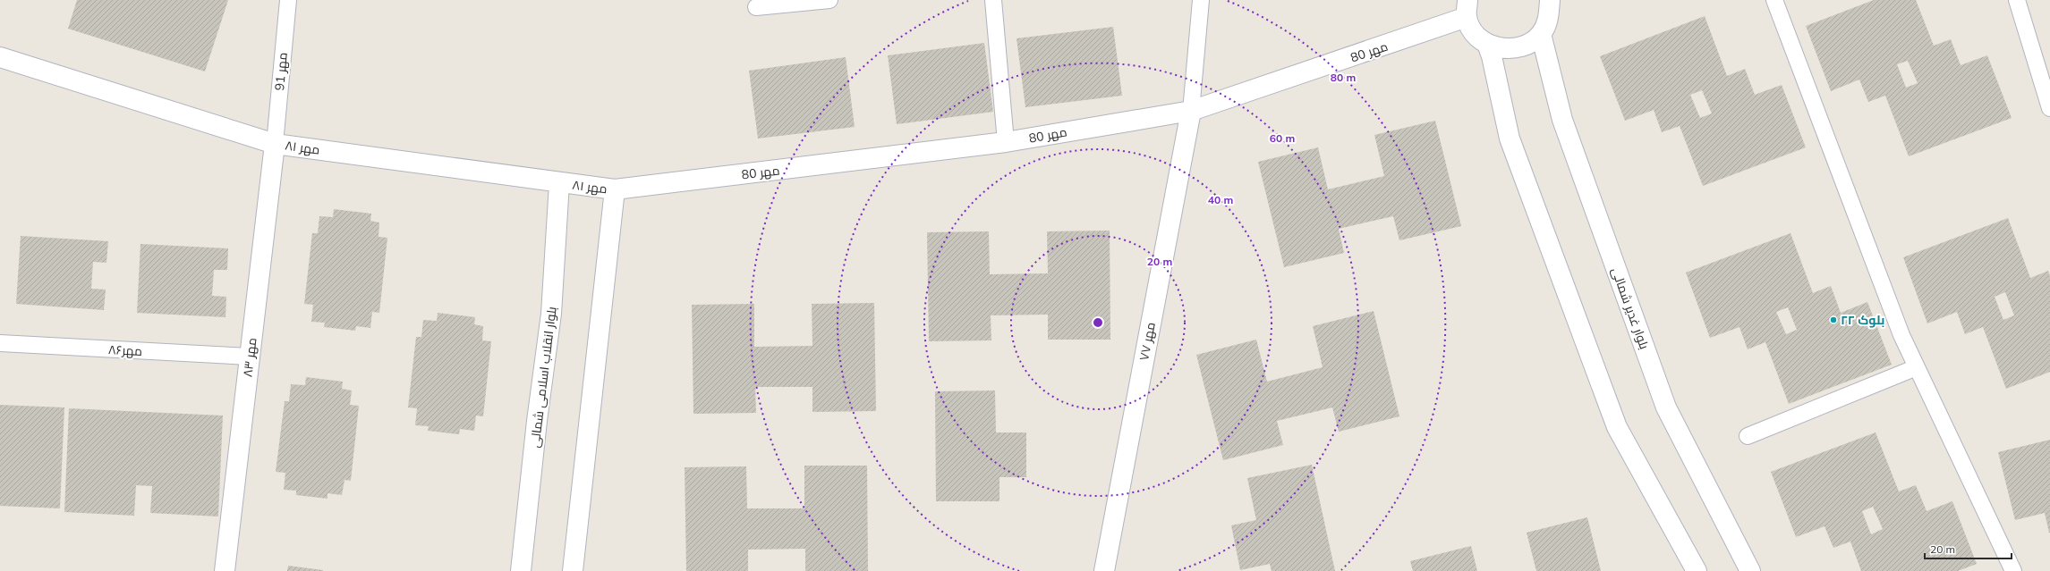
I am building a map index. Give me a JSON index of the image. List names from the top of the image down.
{
  "streets": {
    "street": [
      "مهر 80",
      "مهر ۸۱",
      "بلوار غدیر شمالی",
      "مهر ۷۷",
      "مهر ۸۳",
      "بلوار انقلاب اسلامی شمالی"
    ],
    "lane": ["مهر 91", "مهر۸۶"]
  },
  "crossings": [
    ["مهر 80", "مهر ۸۱"],
    ["مهر 80", "مهر ۷۷"],
    ["مهر 91", "مهر ۸۱"],
    ["مهر 91", "مهر ۸۳"],
    ["مهر ۸۱", "مهر ۸۳"],
    ["مهر ۸۱", "بلوار انقلاب اسلامی شمالی"],
    ["مهر۸۶", "مهر ۸۳"]
  ],
  "places": ["بلوک ۲۲"],
  "scale_bar": "20 m",
  "rings": [
    "80 m",
    "60 m",
    "40 m",
    "20 m"
  ]
}
